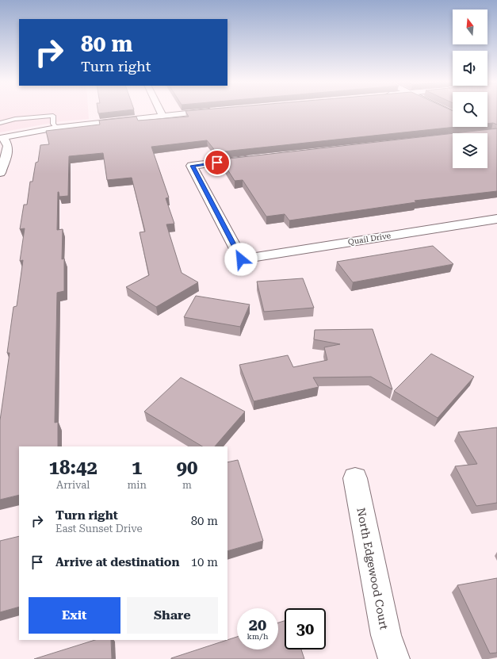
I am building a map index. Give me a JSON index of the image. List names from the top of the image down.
{
  "streets": {
    "street": ["Quail Drive", "North Edgewood Court"]
  },
  "north": "top",
  "page": {
    "turn": ["80 m", "Turn right"],
    "eta": [
      "18:42",
      "Arrival",
      "1",
      "min",
      "90",
      "m"
    ],
    "list": [
      {
        "name": "Turn right",
        "note": "East Sunset Drive",
        "value": "80 m"
      },
      {
        "name": "Arrive at destination",
        "value": "10 m"
      }
    ],
    "buttons": ["Exit", "Share"],
    "speed": "20 km/h",
    "limit": "30"
  }
}
